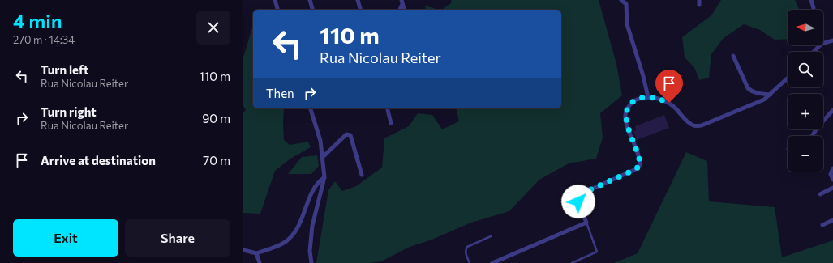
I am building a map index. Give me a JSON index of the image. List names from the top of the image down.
{
  "north": "left",
  "page": {
    "heading": ["4 min", "270 m · 14:34"],
    "map_buttons": ["+", "−"],
    "turn": ["110 m", "Rua Nicolau Reiter"],
    "list": [
      {
        "name": "Turn left",
        "note": "Rua Nicolau Reiter",
        "value": "110 m"
      },
      {
        "name": "Turn right",
        "note": "Rua Nicolau Reiter",
        "value": "90 m"
      },
      {
        "name": "Arrive at destination",
        "value": "70 m"
      }
    ],
    "then": "Then",
    "buttons": ["Exit", "Share"]
  }
}
